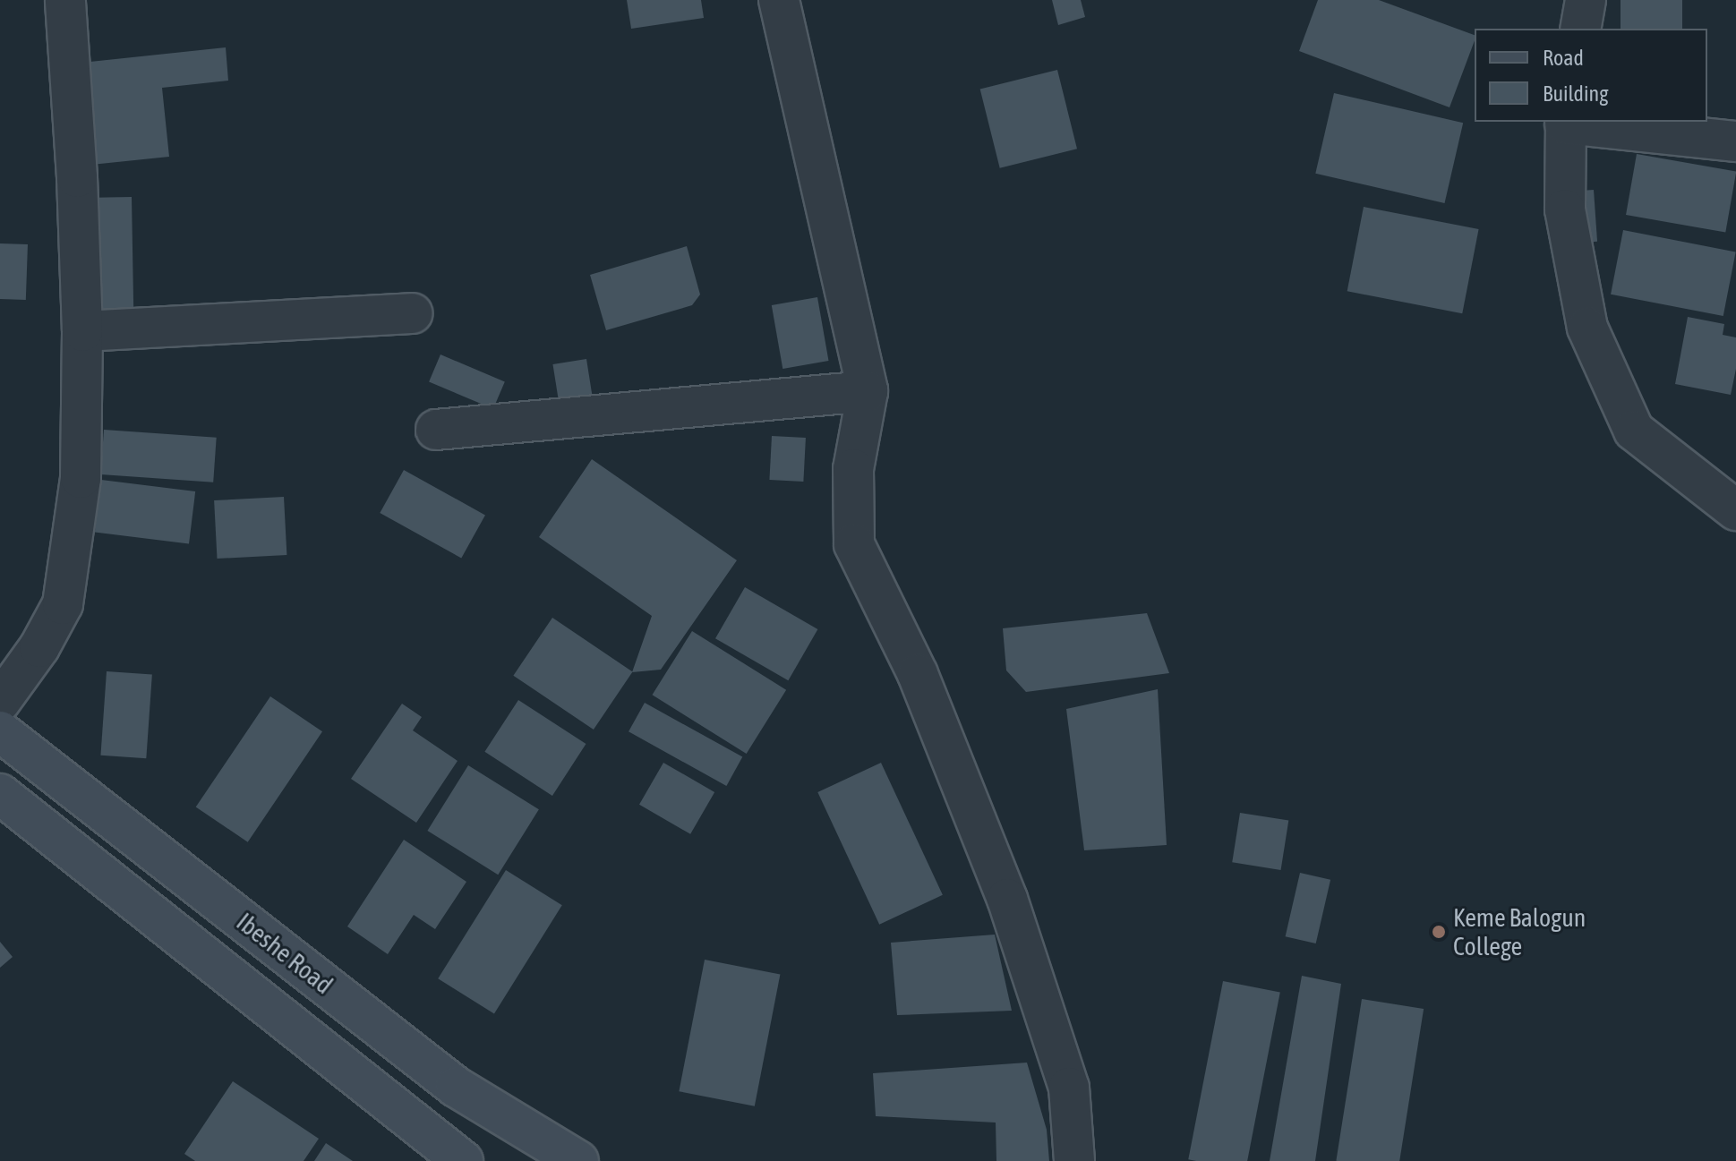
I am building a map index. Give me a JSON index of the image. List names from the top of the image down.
{
  "streets": {
    "main road": ["Ibeshe Road"]
  },
  "places": ["Keme Balogun College"],
  "legend": ["Road", "Building"]
}
